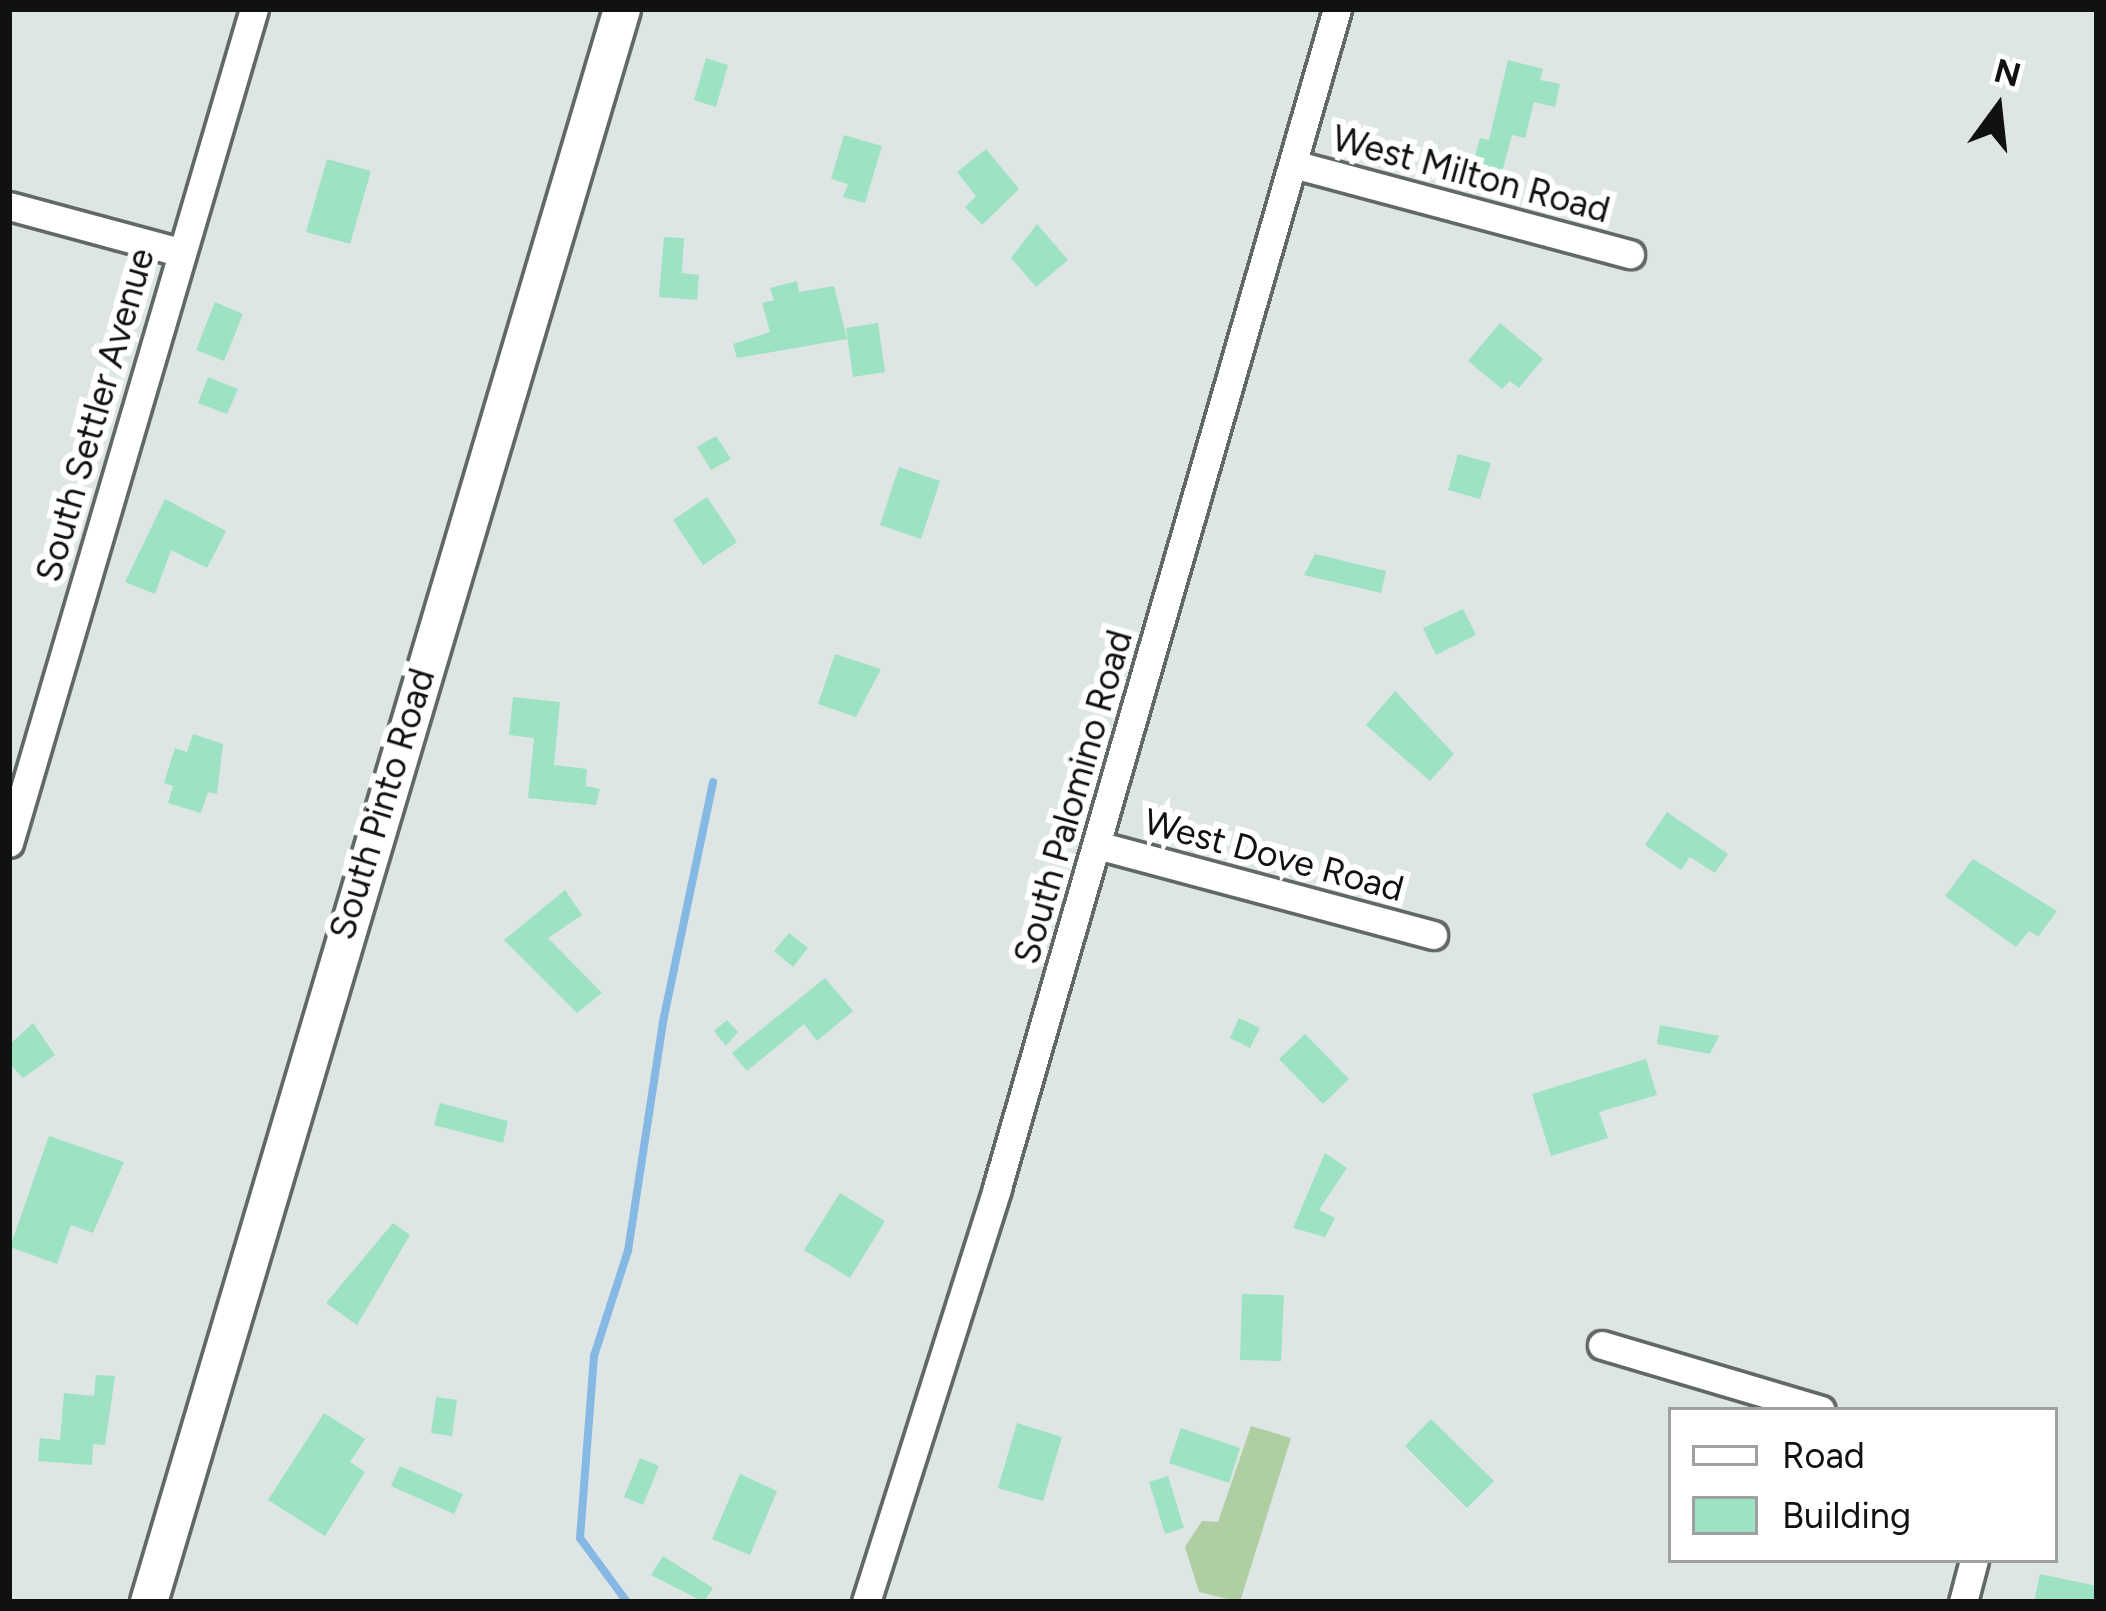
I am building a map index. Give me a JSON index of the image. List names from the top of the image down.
{
  "streets": {
    "street": [
      "West Milton Road",
      "South Settler Avenue",
      "South Palomino Road",
      "South Pinto Road",
      "West Dove Road"
    ]
  },
  "crossings": [
    ["West Milton Road", "South Palomino Road"],
    ["South Palomino Road", "West Dove Road"]
  ],
  "legend": ["Road", "Building"],
  "north": "top"
}
